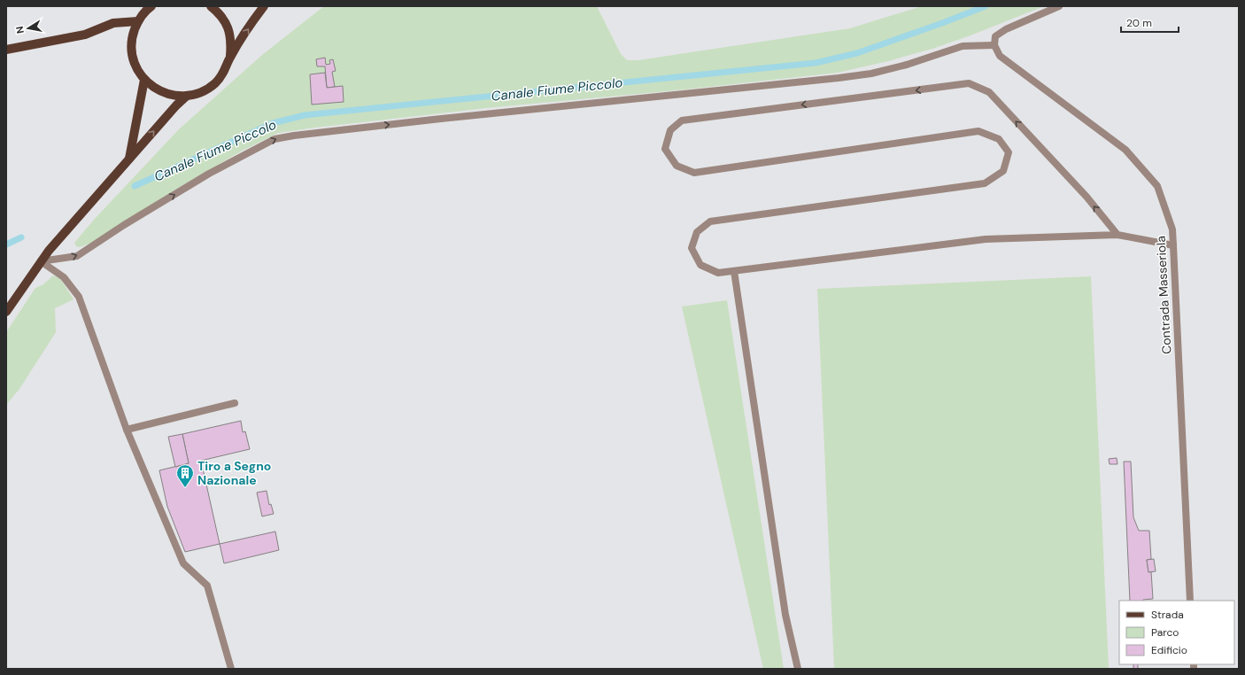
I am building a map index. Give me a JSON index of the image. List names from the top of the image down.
{
  "streets": {
    "street": ["Contrada Masseriola"]
  },
  "water": ["Canale Fiume Piccolo"],
  "places": {
    "building": ["Tiro a Segno Nazionale"]
  },
  "legend": ["Strada", "Parco", "Edificio"],
  "scale_bar": "20 m",
  "north": "left"
}
